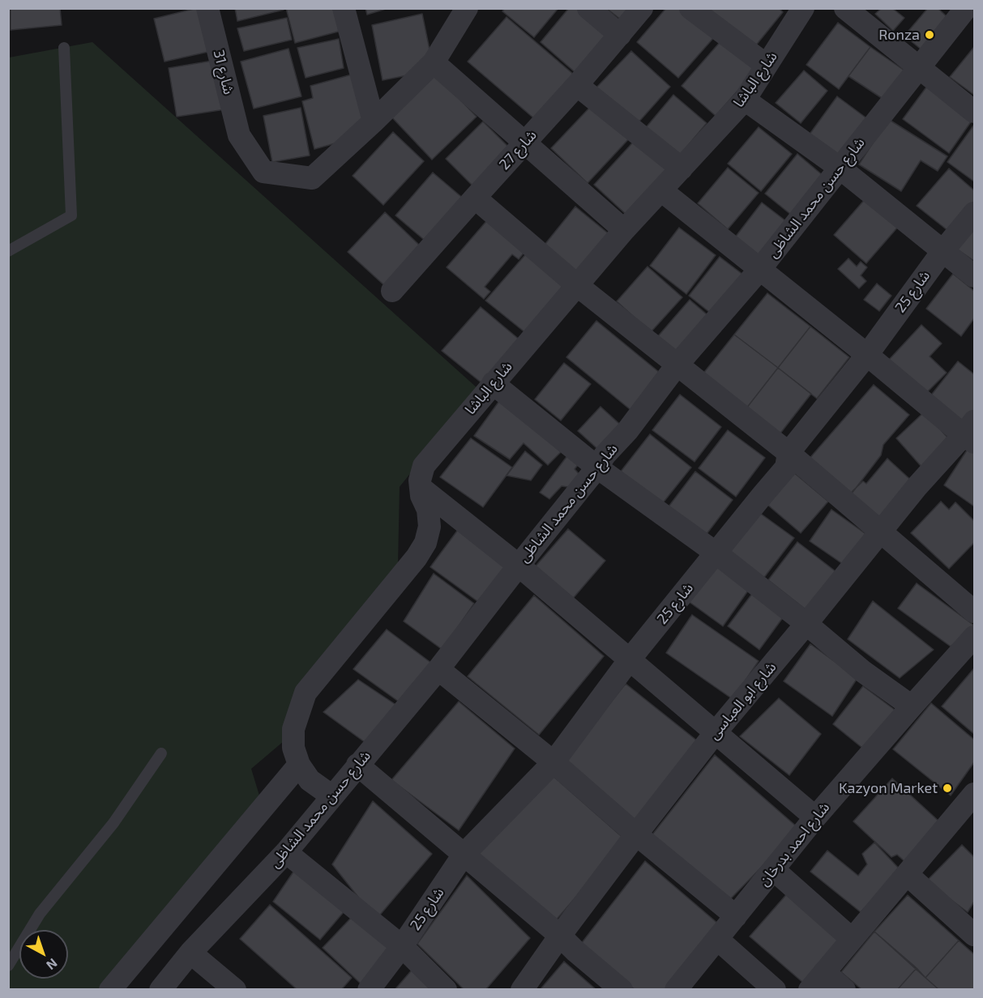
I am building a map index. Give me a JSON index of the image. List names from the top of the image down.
{
  "streets": {
    "street": [
      "شارع 31",
      "شارع الباشا",
      "شارع 27",
      "شارع حسن محمد الشاظى",
      "شارع 25",
      "شارع ابو العباسى",
      "شارع احمد بدرخان"
    ]
  },
  "crossings": [
    ["شارع الباشا", "شارع حسن محمد الشاظى"]
  ],
  "places": ["Ronza", "Kazyon Market"],
  "north": "bottom right"
}
